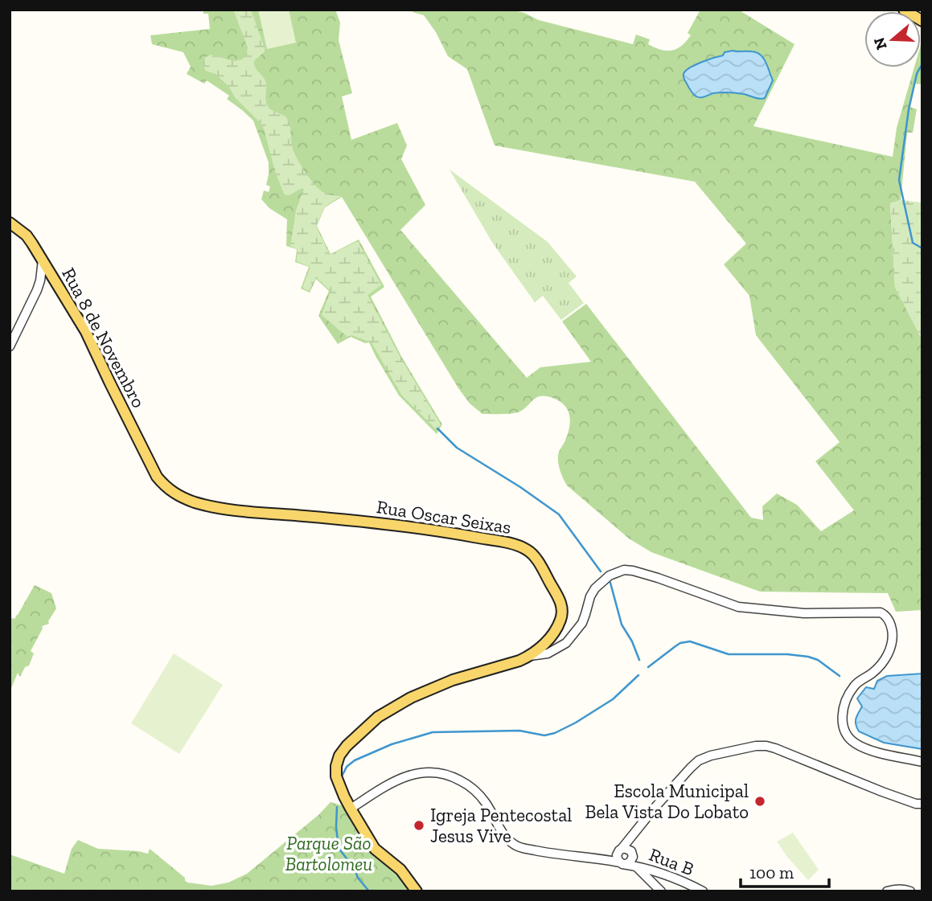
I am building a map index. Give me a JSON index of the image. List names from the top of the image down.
{
  "streets": {
    "main road": ["Rua 8 de Novembro", "Rua Oscar Seixas"],
    "street": ["Rua B"]
  },
  "crossings": [
    ["Rua 8 de Novembro", "Rua Oscar Seixas"],
    ["Rua Oscar Seixas", "Rua B"]
  ],
  "parks": ["Parque São Bartolomeu"],
  "places": ["Escola Municipal Bela Vista Do Lobato", "Igreja Pentecostal Jesus Vive"],
  "scale_bar": "100 m",
  "north": "left"
}
